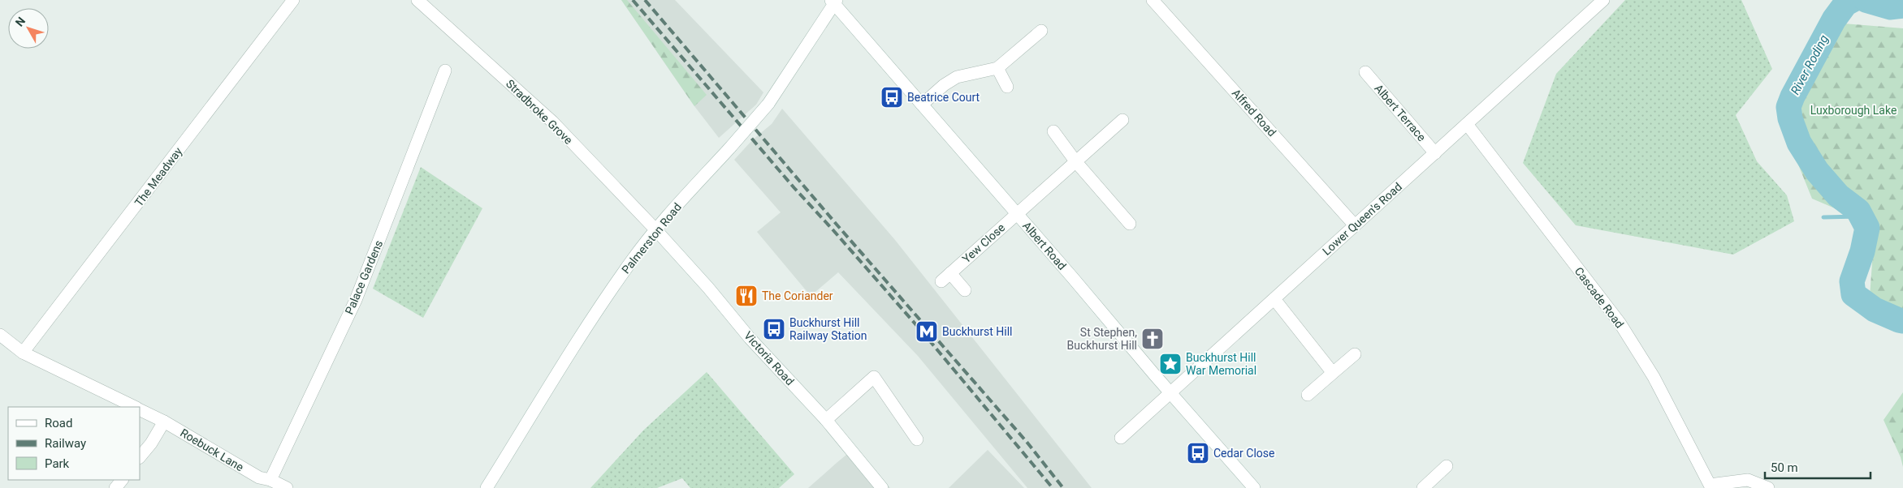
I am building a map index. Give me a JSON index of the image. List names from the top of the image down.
{
  "streets": {
    "street": [
      "Stradbroke Grove",
      "Alfred Road",
      "Albert Terrace",
      "The Meadway",
      "Lower Queen's Road",
      "Palmerston Road",
      "Yew Close",
      "Albert Road",
      "Palace Gardens",
      "Cascade Road",
      "Victoria Road",
      "Roebuck Lane"
    ]
  },
  "crossings": [
    ["Stradbroke Grove", "Palmerston Road"],
    ["Stradbroke Grove", "Victoria Road"],
    ["Alfred Road", "Lower Queen's Road"],
    ["Albert Terrace", "Lower Queen's Road"],
    ["The Meadway", "Roebuck Lane"],
    ["Lower Queen's Road", "Albert Road"],
    ["Lower Queen's Road", "Cascade Road"],
    ["Palmerston Road", "Albert Road"],
    ["Palmerston Road", "Victoria Road"],
    ["Yew Close", "Albert Road"],
    ["Palace Gardens", "Roebuck Lane"]
  ],
  "water": ["River Roding"],
  "parks": ["Luxborough Lake"],
  "places": {
    "bus stop": ["Beatrice Court", "Buckhurst Hill Railway Station", "Cedar Close"],
    "restaurant": ["The Coriander"],
    "metro station": ["Buckhurst Hill"],
    "church": ["St Stephen, Buckhurst Hill"],
    "place": ["Buckhurst Hill War Memorial"]
  },
  "legend": ["Road", "Railway", "Park"],
  "scale_bar": "50 m",
  "north": "top left"
}
